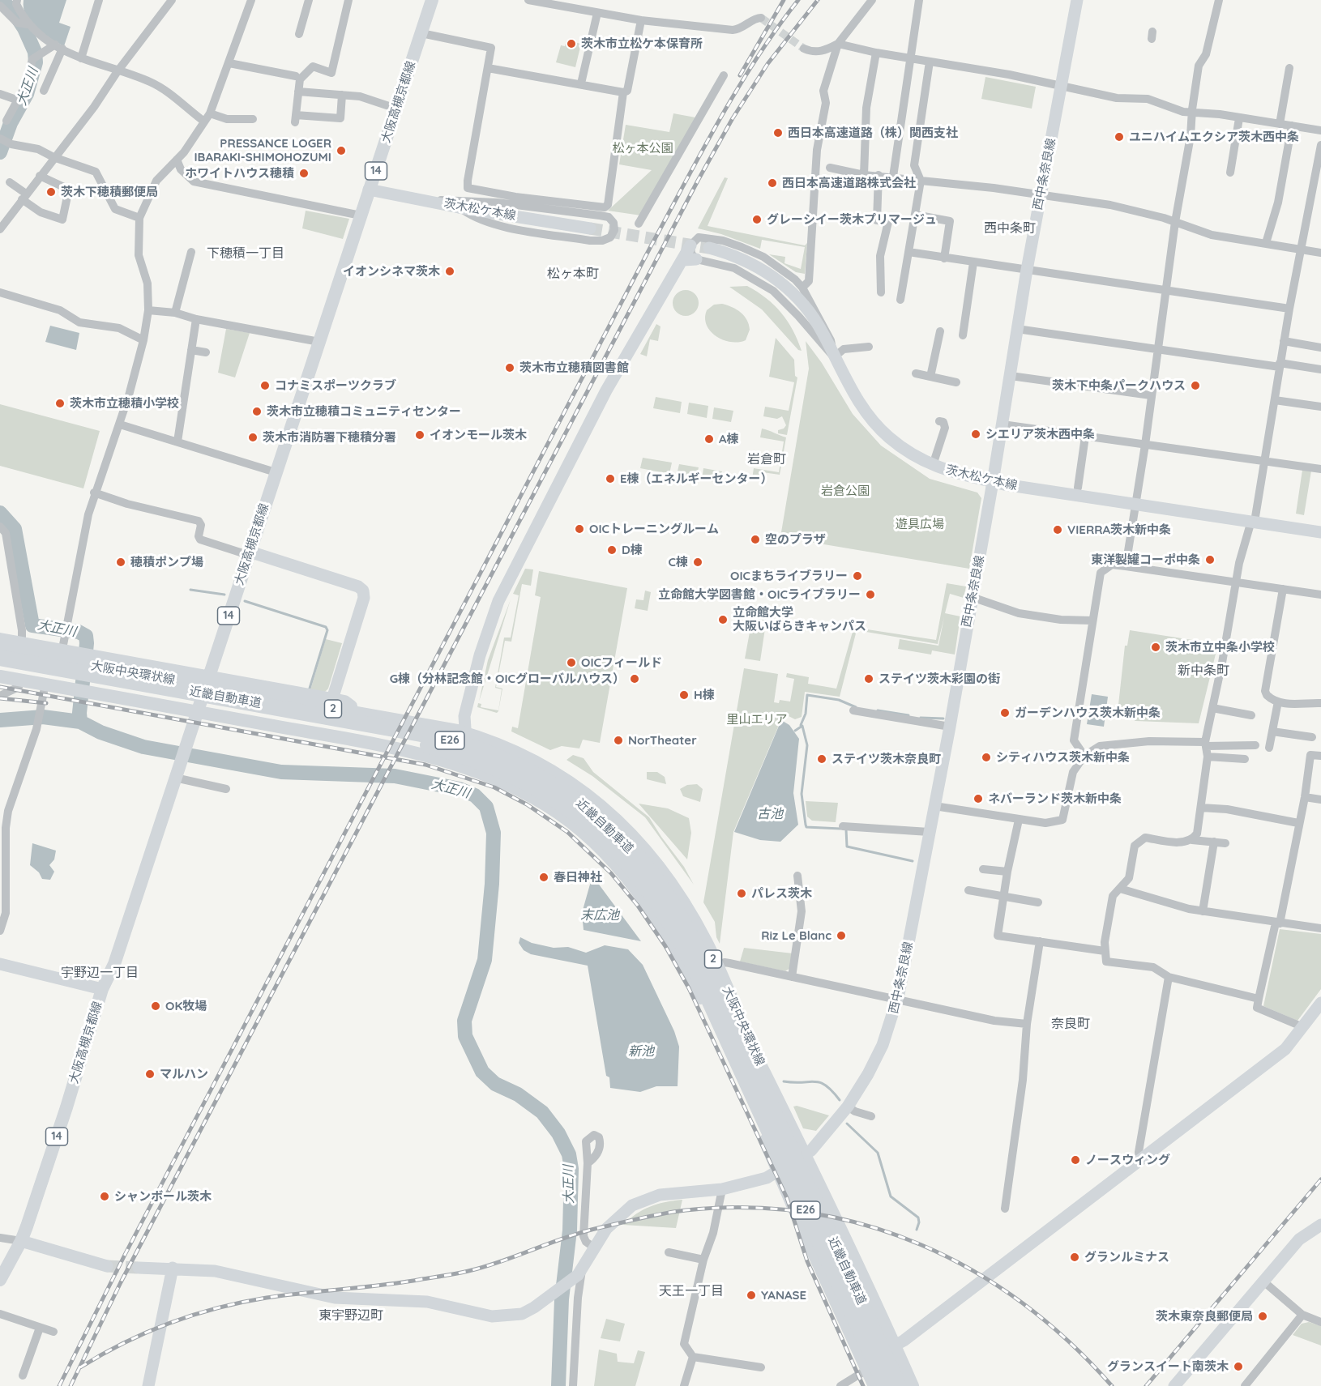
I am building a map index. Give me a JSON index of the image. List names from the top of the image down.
{
  "streets": {
    "highway": ["近畿自動車道", "E26"],
    "main road": [
      "大阪高槻京都線",
      "14",
      "大阪中央環状線",
      "2"
    ],
    "street": ["西中条奈良線", "茨木松ケ本線"]
  },
  "crossings": [
    ["大阪高槻京都線", "茨木松ケ本線"],
    ["西中条奈良線", "茨木松ケ本線"],
    ["西中条奈良線", "大阪中央環状線"],
    ["西中条奈良線", "2"]
  ],
  "districts": [
    "西中条町",
    "下穂積一丁目",
    "松ヶ本町",
    "岩倉町",
    "新中条町",
    "宇野辺一丁目",
    "奈良町",
    "天王一丁目",
    "東宇野辺町"
  ],
  "water": [
    "大正川",
    "古池",
    "末広池",
    "新池"
  ],
  "parks": [
    "松ヶ本公園",
    "岩倉公園",
    "遊具広場",
    "里山エリア"
  ],
  "places": [
    "茨木市立松ケ本保育所",
    "西日本高速道路（株）関西支社",
    "ユニハイムエクシア茨木西中条",
    "PRESSANCE LOGER IBARAKI-SHIMOHOZUMI",
    "ホワイトハウス穂積",
    "西日本高速道路株式会社",
    "茨木下穂積郵便局",
    "グレーシイー茨木プリマージュ",
    "イオンシネマ茨木",
    "茨木市立穂積図書館",
    "コナミスポーツクラブ",
    "茨木下中条パークハウス",
    "茨木市立穂積小学校",
    "茨木市立穂積コミュニティセンター",
    "シエリア茨木西中条",
    "イオンモール茨木",
    "茨木市消防署下穂積分署",
    "A棟",
    "E棟（エネルギーセンター）",
    "OICトレーニングルーム",
    "VIERRA茨木新中条",
    "空のプラザ",
    "D棟",
    "東洋製罐コーポ中条",
    "穂積ポンプ場",
    "C棟",
    "OICまちライブラリー",
    "立命館大学図書館・OICライブラリー",
    "立命館大学 大阪いばらきキャンパス",
    "茨木市立中条小学校",
    "OICフィールド",
    "G棟（分林記念館・OICグローバルハウス）",
    "ステイツ茨木彩園の街",
    "H棟",
    "ガーデンハウス茨木新中条",
    "NorTheater",
    "シティハウス茨木新中条",
    "ステイツ茨木奈良町",
    "ネバーランド茨木新中条",
    "春日神社",
    "パレス茨木",
    "Riz Le Blanc",
    "OK牧場",
    "マルハン",
    "ノースウィング",
    "シャンボール茨木",
    "グランルミナス",
    "YANASE",
    "茨木東奈良郵便局",
    "グランスイート南茨木"
  ]
}
